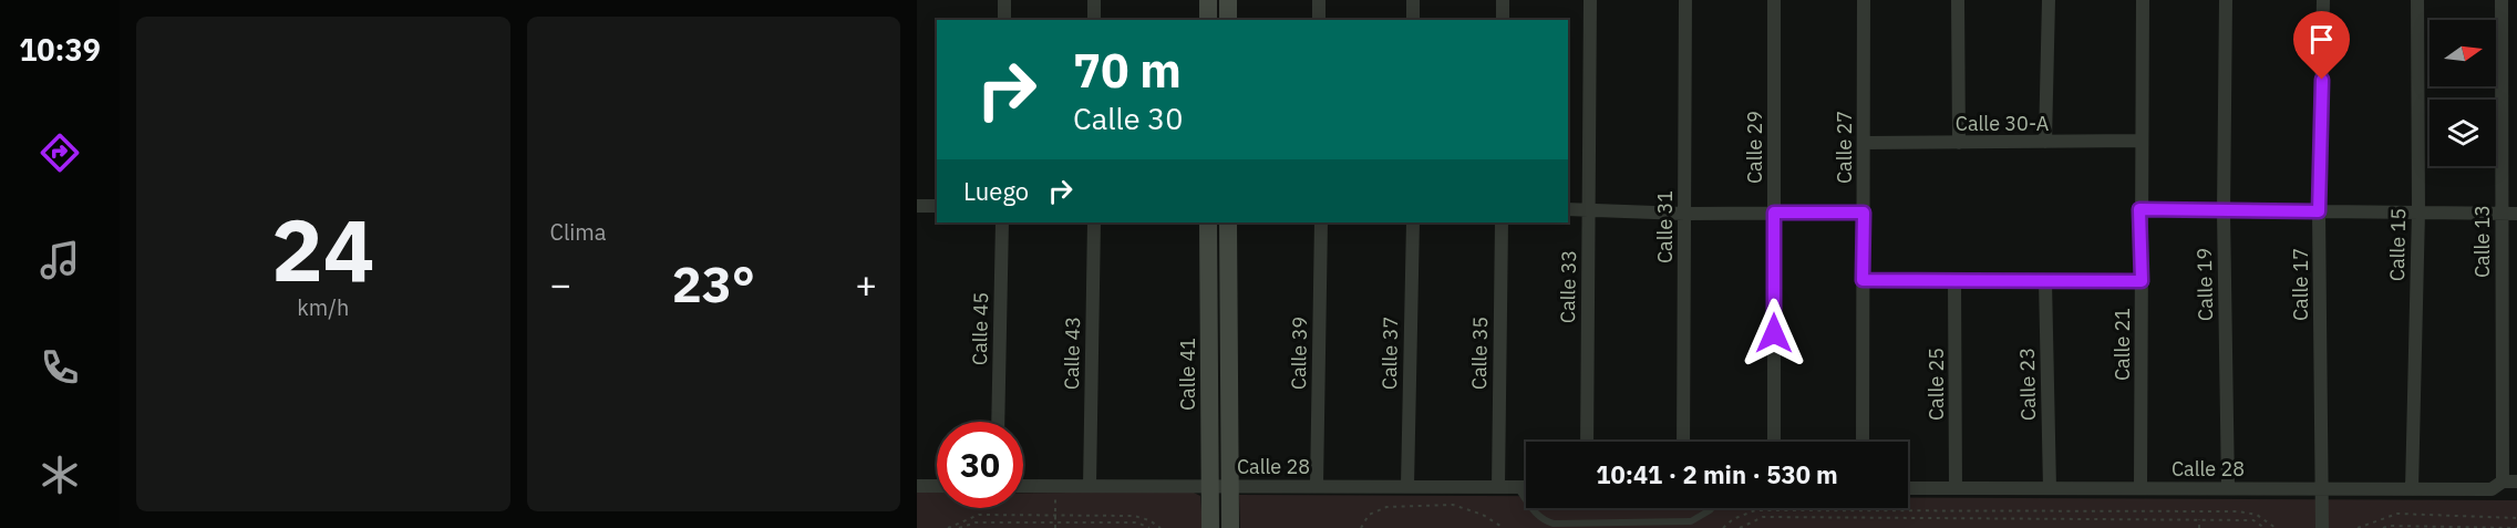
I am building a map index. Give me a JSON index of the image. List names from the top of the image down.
{
  "streets": {
    "main road": ["Calle 41"],
    "street": [
      "Calle 30-A",
      "Calle 29",
      "Calle 27",
      "Calle 31",
      "Calle 13",
      "Calle 15",
      "Calle 19",
      "Calle 17",
      "Calle 33",
      "Calle 45",
      "Calle 21",
      "Calle 43",
      "Calle 39",
      "Calle 37",
      "Calle 35",
      "Calle 25",
      "Calle 23",
      "Calle 28"
    ]
  },
  "crossings": [
    ["Calle 30-A", "Calle 27"],
    ["Calle 30-A", "Calle 21"],
    ["Calle 13", "Calle 28"],
    ["Calle 15", "Calle 28"],
    ["Calle 19", "Calle 28"],
    ["Calle 17", "Calle 28"],
    ["Calle 21", "Calle 28"],
    ["Calle 43", "Calle 28"],
    ["Calle 39", "Calle 28"],
    ["Calle 37", "Calle 28"],
    ["Calle 35", "Calle 28"],
    ["Calle 41", "Calle 28"],
    ["Calle 25", "Calle 28"],
    ["Calle 23", "Calle 28"]
  ],
  "north": "right",
  "page": {
    "tabs": "10:39",
    "tile": [
      ["24", "km/h"],
      "Clima"
    ],
    "turn": ["70 m", "Calle 30"],
    "then": "Luego",
    "heat": ["−", "23°", "+"],
    "limit": "30",
    "trip": "10:41 · 2 min · 530 m"
  }
}
